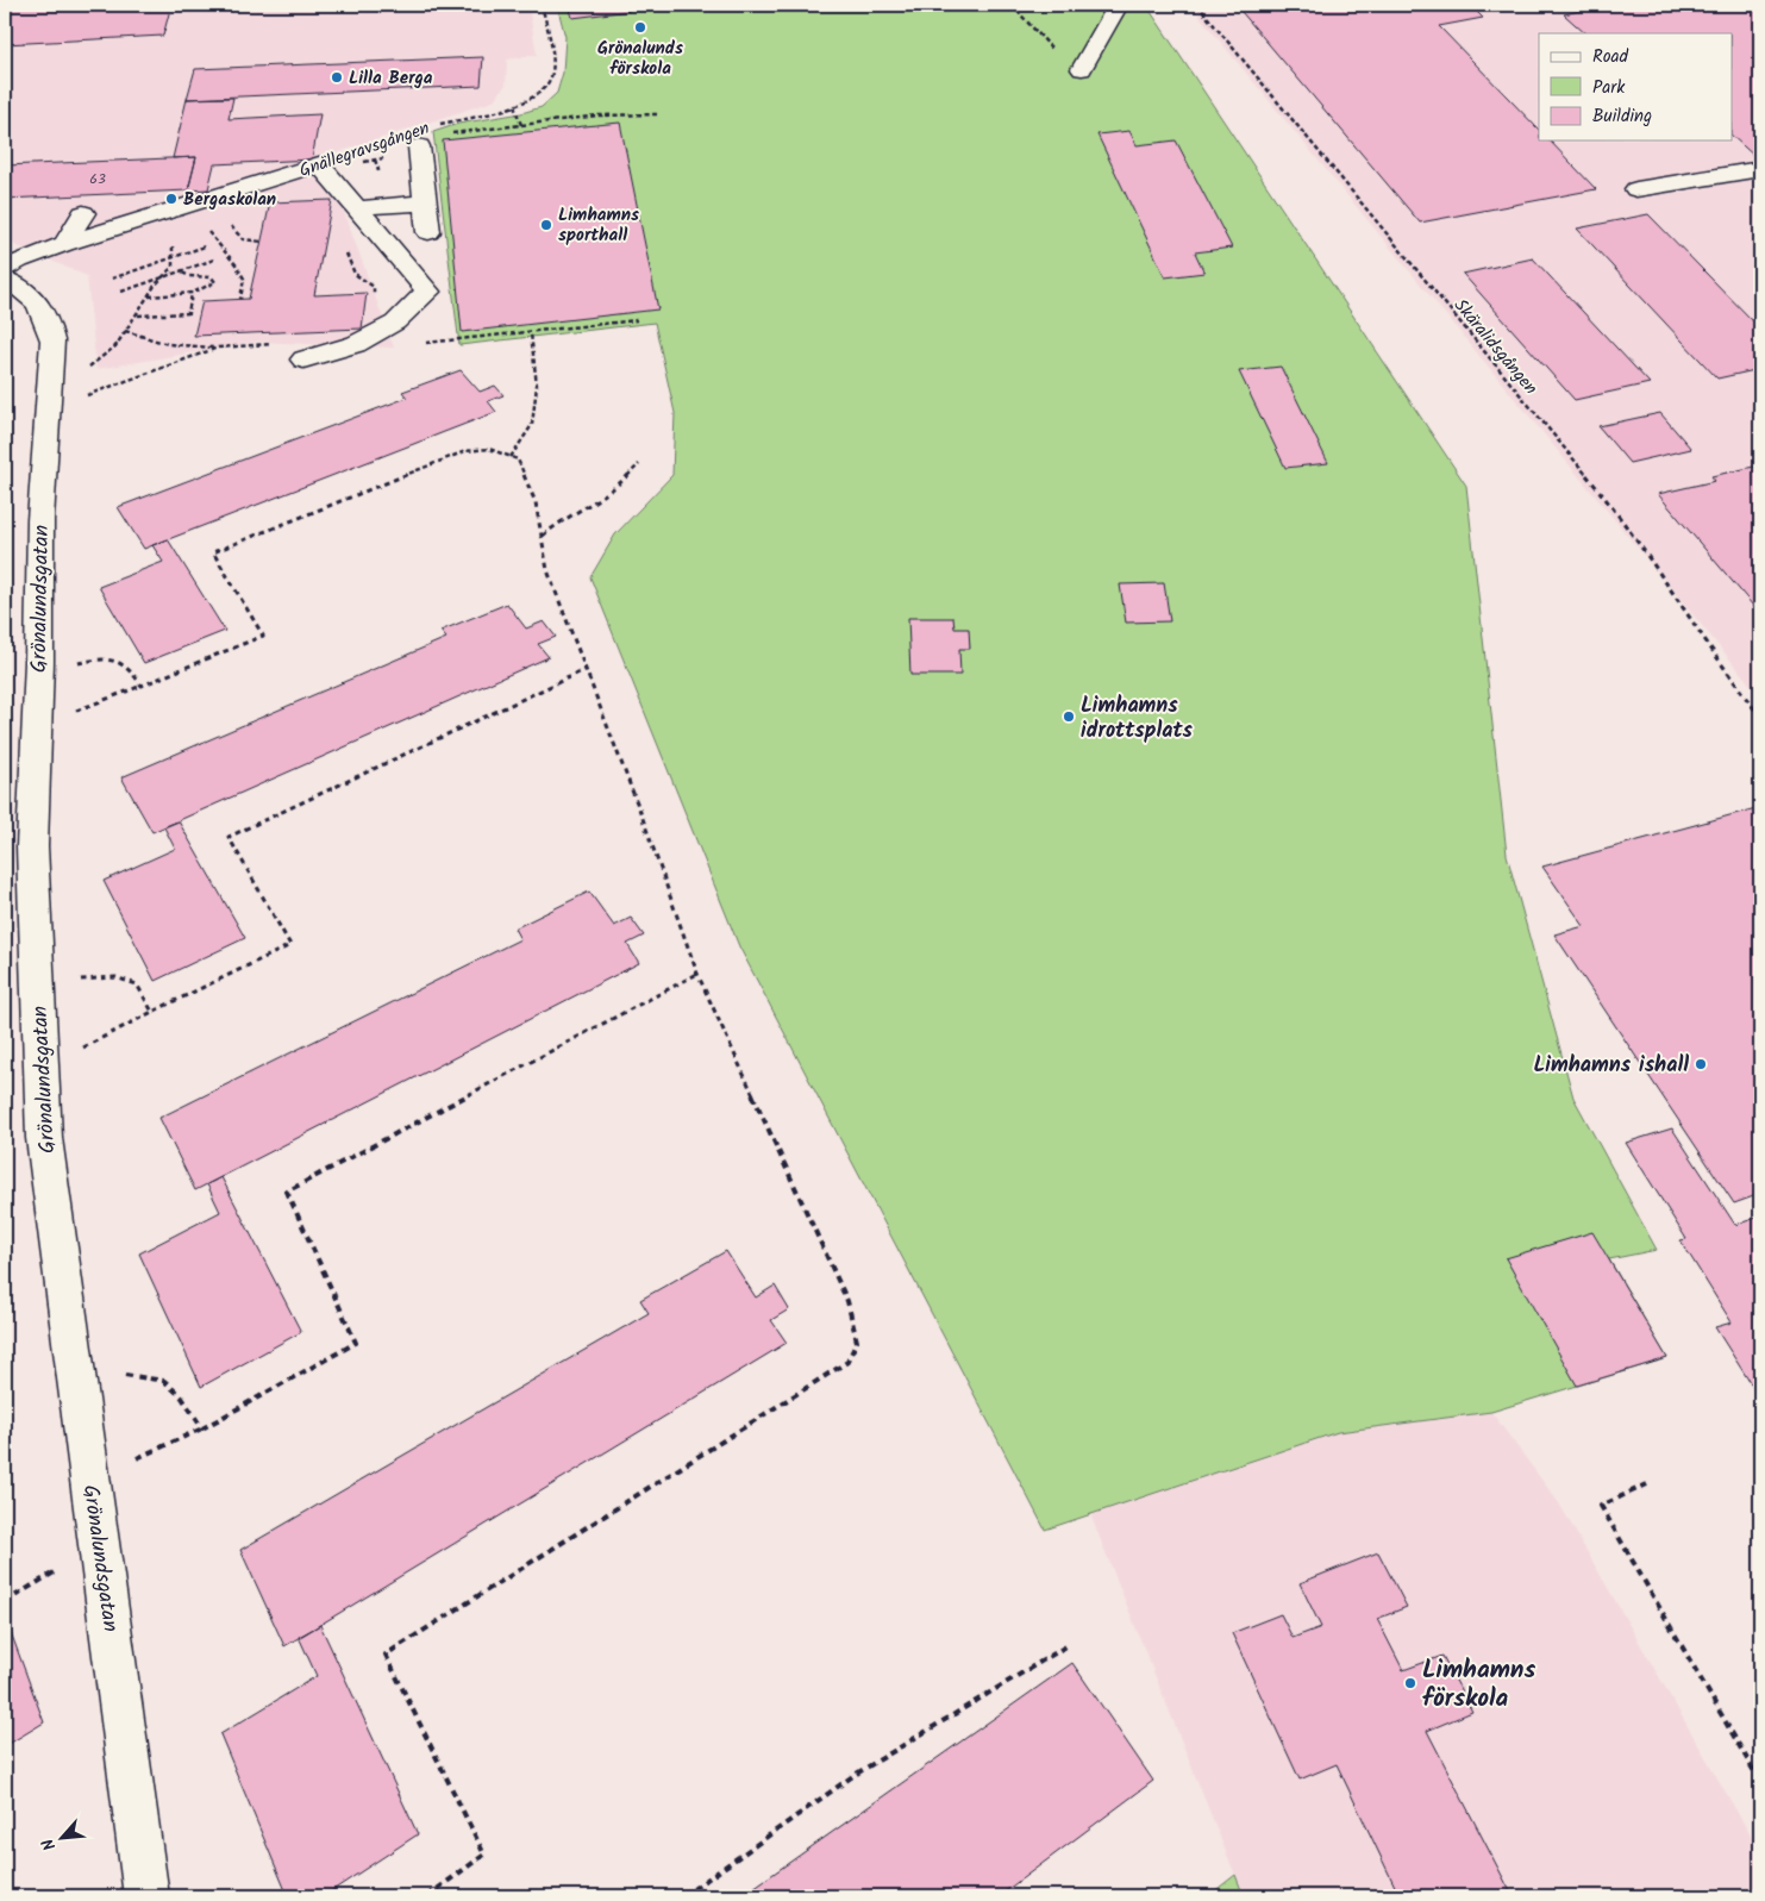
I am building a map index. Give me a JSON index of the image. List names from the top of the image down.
{
  "streets": {
    "street": ["Gnällegravsgången", "Grönalundsgatan"],
    "path": ["Skäralidsgången"]
  },
  "places": [
    "Grönalunds förskola",
    "Lilla Berga",
    "Bergaskolan",
    "Limhamns sporthall",
    "Limhamns idrottsplats",
    "Limhamns ishall",
    "Limhamns förskola"
  ],
  "house_numbers": ["63"],
  "legend": ["Road", "Park", "Building"],
  "north": "bottom left"
}
